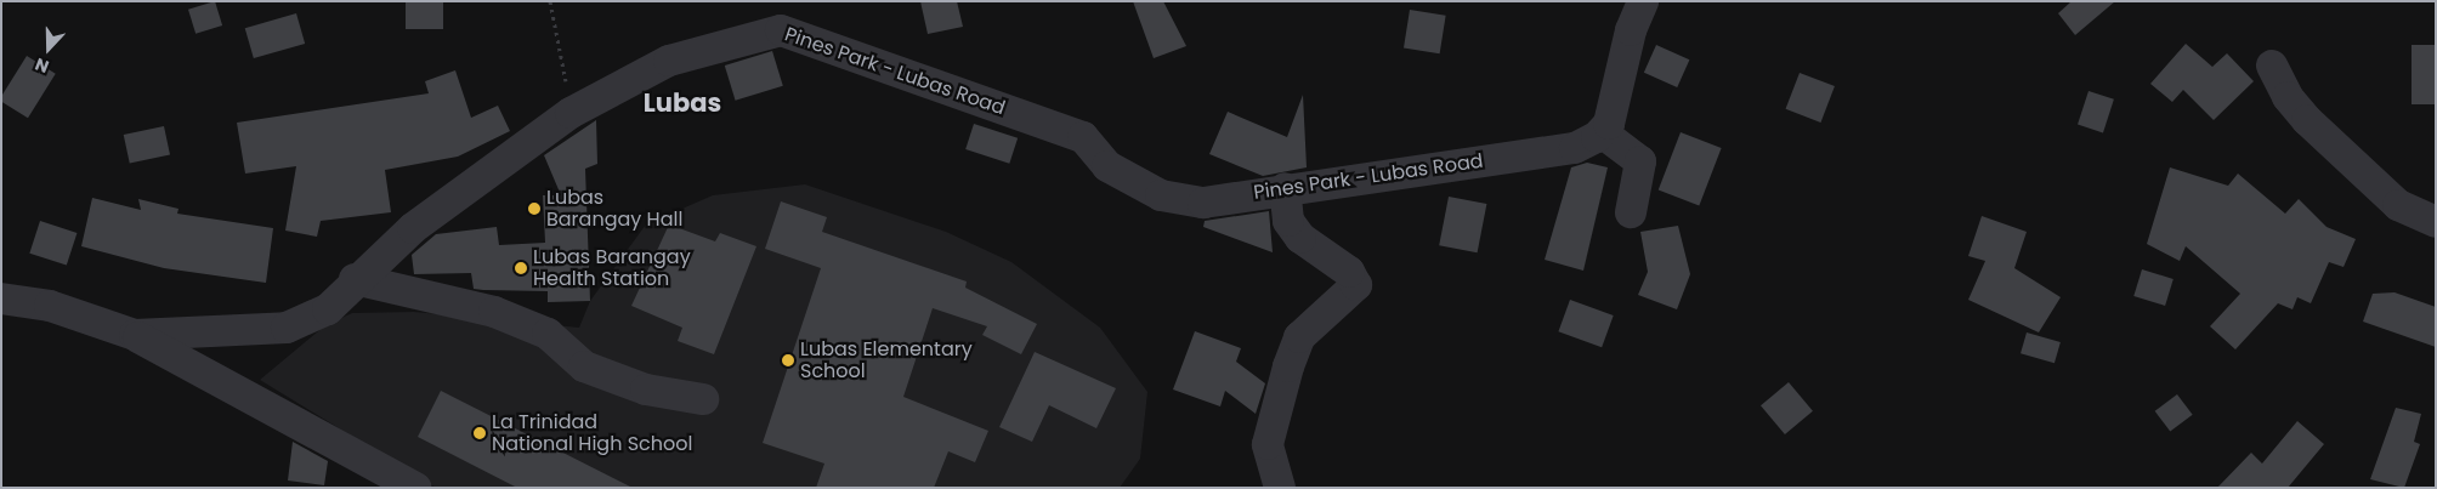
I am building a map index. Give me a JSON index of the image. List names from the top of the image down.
{
  "streets": {
    "street": ["Pines Park - Lubas Road"]
  },
  "districts": ["Lubas"],
  "places": [
    "Lubas Barangay Hall",
    "Lubas Barangay Health Station",
    "Lubas Elementary School",
    "La Trinidad National High School"
  ],
  "north": "bottom"
}
